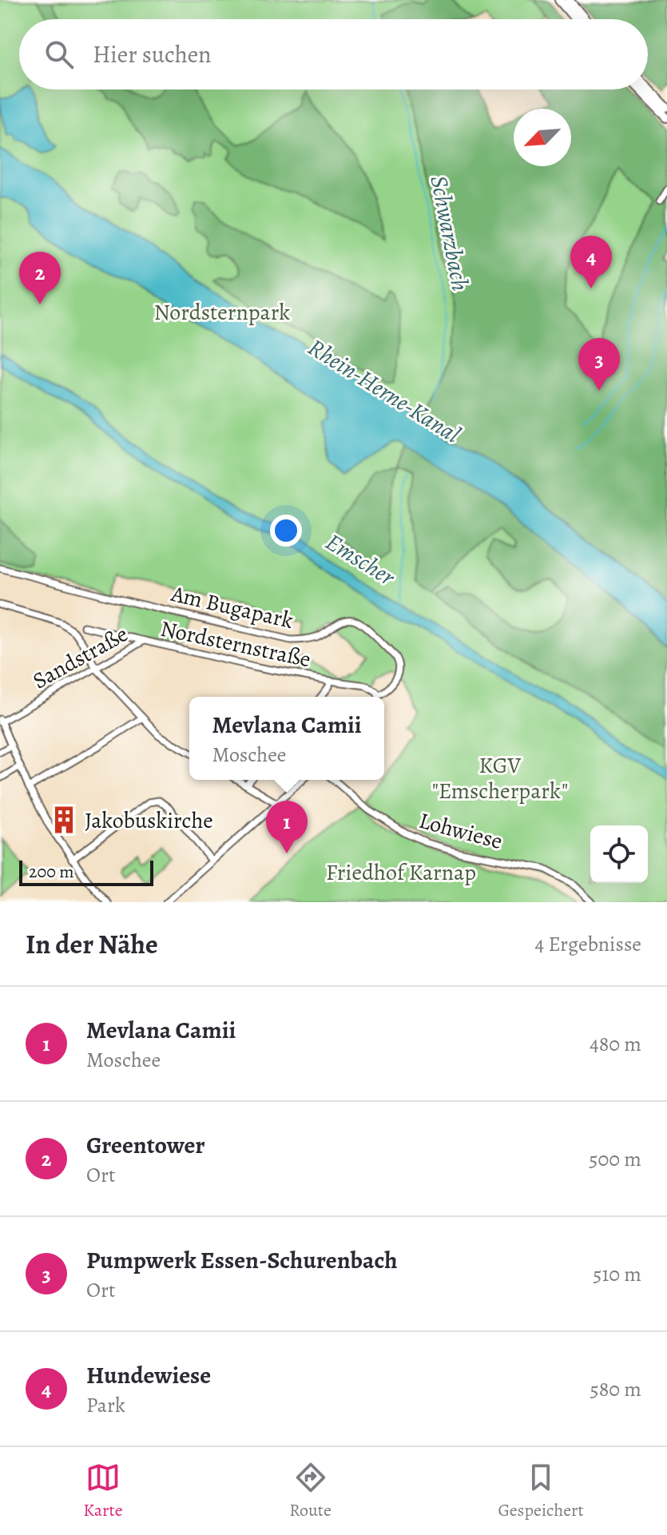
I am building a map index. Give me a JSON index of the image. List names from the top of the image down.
{
  "streets": {
    "street": [
      "Am Bugapark",
      "Nordsternstraße",
      "Sandstraße",
      "Lohwiese"
    ]
  },
  "crossings": [
    ["Nordsternstraße", "Sandstraße"]
  ],
  "water": ["Schwarzbach", "Rhein-Herne-Kanal", "Emscher"],
  "parks": ["Nordsternpark", "KGV \"Emscherpark\"", "Friedhof Karnap"],
  "places": {
    "building": ["Jakobuskirche"]
  },
  "scale_bar": "200 m",
  "north": "bottom left",
  "page": {
    "search": "Hier suchen",
    "pins": [
      "4",
      "2",
      "3",
      "1"
    ],
    "popup": ["Mevlana Camii", "Moschee"],
    "scale": "200 m",
    "heading": ["In der Nähe", "4 Ergebnisse"],
    "list": [
      {
        "mark": "1",
        "name": "Mevlana Camii",
        "note": "Moschee",
        "value": "480 m"
      },
      {
        "mark": "2",
        "name": "Greentower",
        "note": "Ort",
        "value": "500 m"
      },
      {
        "mark": "3",
        "name": "Pumpwerk Essen-Schurenbach",
        "note": "Ort",
        "value": "510 m"
      },
      {
        "mark": "4",
        "name": "Hundewiese",
        "note": "Park",
        "value": "580 m"
      }
    ],
    "nav": ["Karte", "Route", "Gespeichert"]
  }
}
